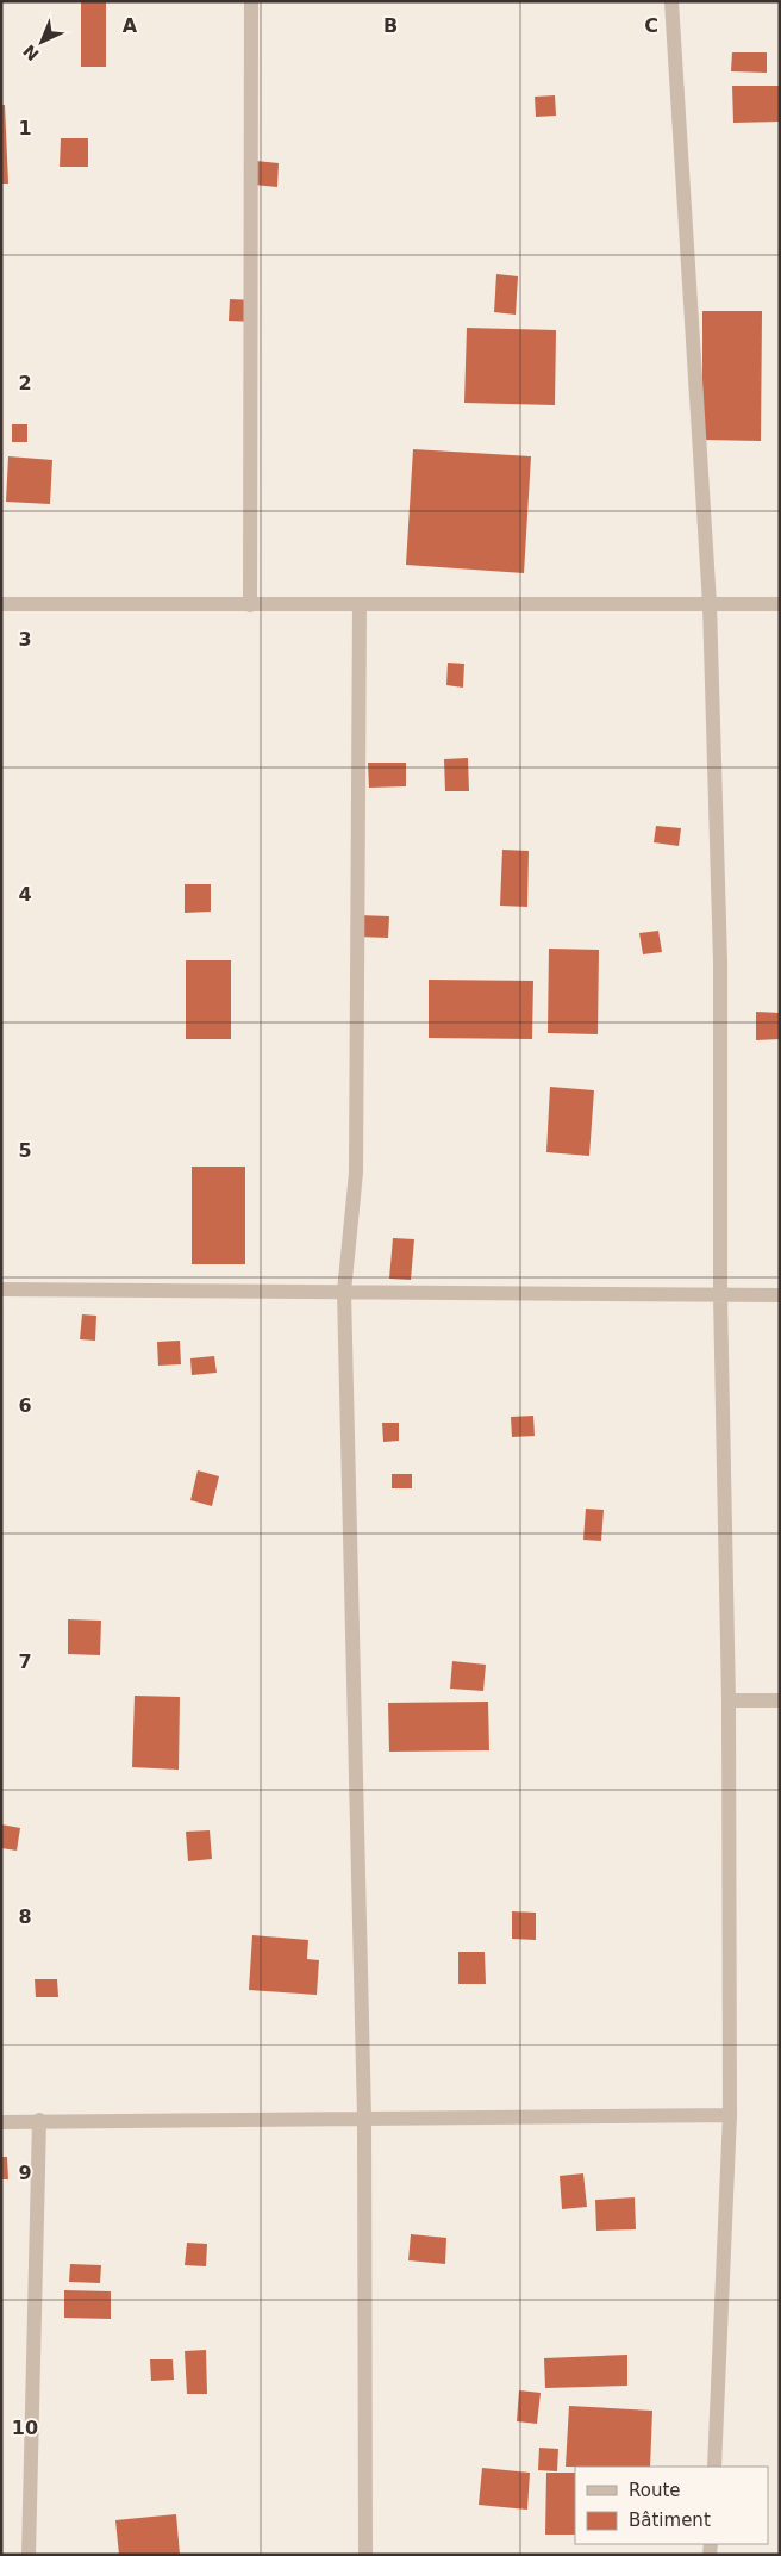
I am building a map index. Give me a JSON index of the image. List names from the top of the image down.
{
  "legend": ["Route", "Bâtiment"],
  "north": "bottom left",
  "grid": {
    "columns": ["A", "B", "C"],
    "rows": [
      "1",
      "2",
      "3",
      "4",
      "5",
      "6",
      "7",
      "8",
      "9",
      "10"
    ]
  }
}
